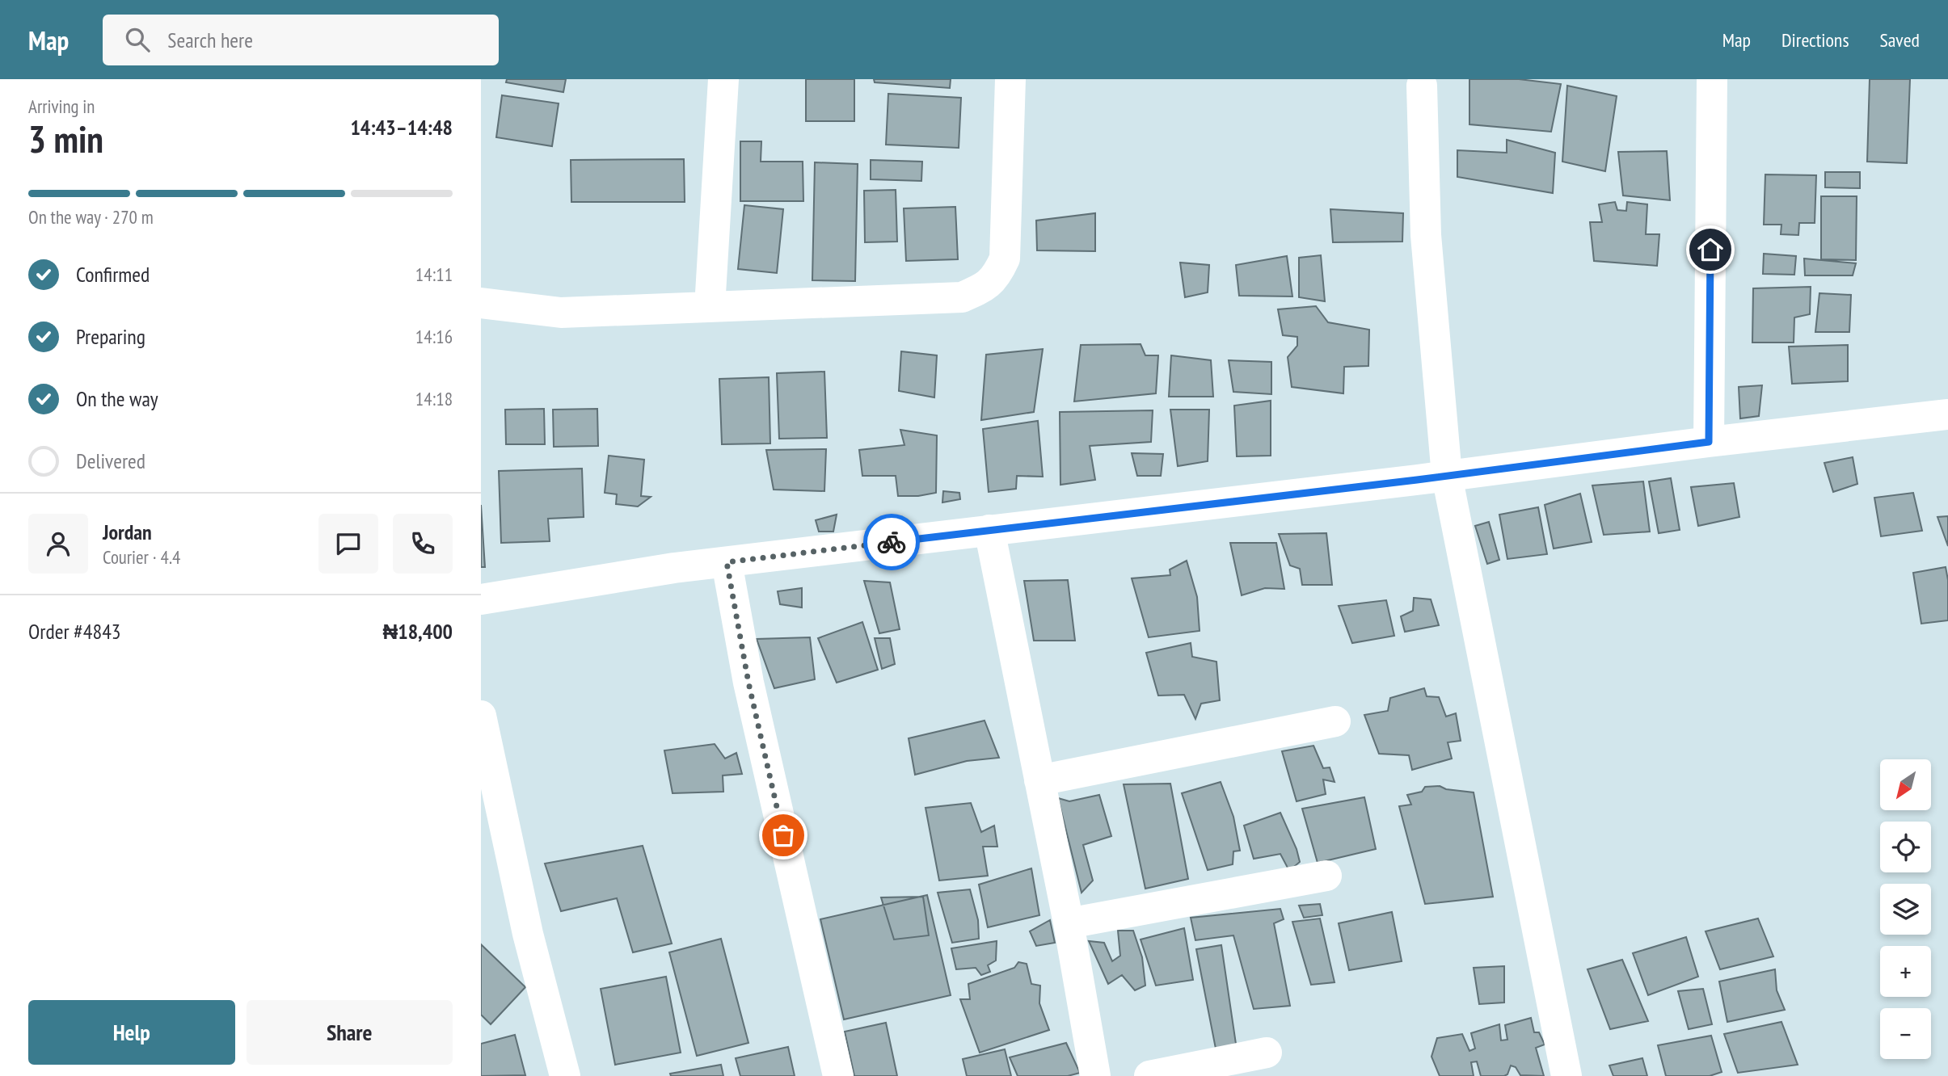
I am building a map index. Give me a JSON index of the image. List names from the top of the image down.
{
  "north": "bottom left",
  "page": {
    "header": "Map",
    "search": "Search here",
    "nav": ["Map", "Directions", "Saved"],
    "heading": ["3 min", "Arriving in", "14:43–14:48"],
    "panel": [
      "Jordan",
      "Courier · 4.4",
      "Order #4843",
      "₦18,400"
    ],
    "bar": "On the way · 270 m",
    "list": [
      ["Confirmed", "14:11"],
      ["Preparing", "14:16"],
      ["On the way", "14:18"],
      "Delivered"
    ],
    "map_buttons": ["+", "−"],
    "buttons": ["Help", "Share"]
  }
}
